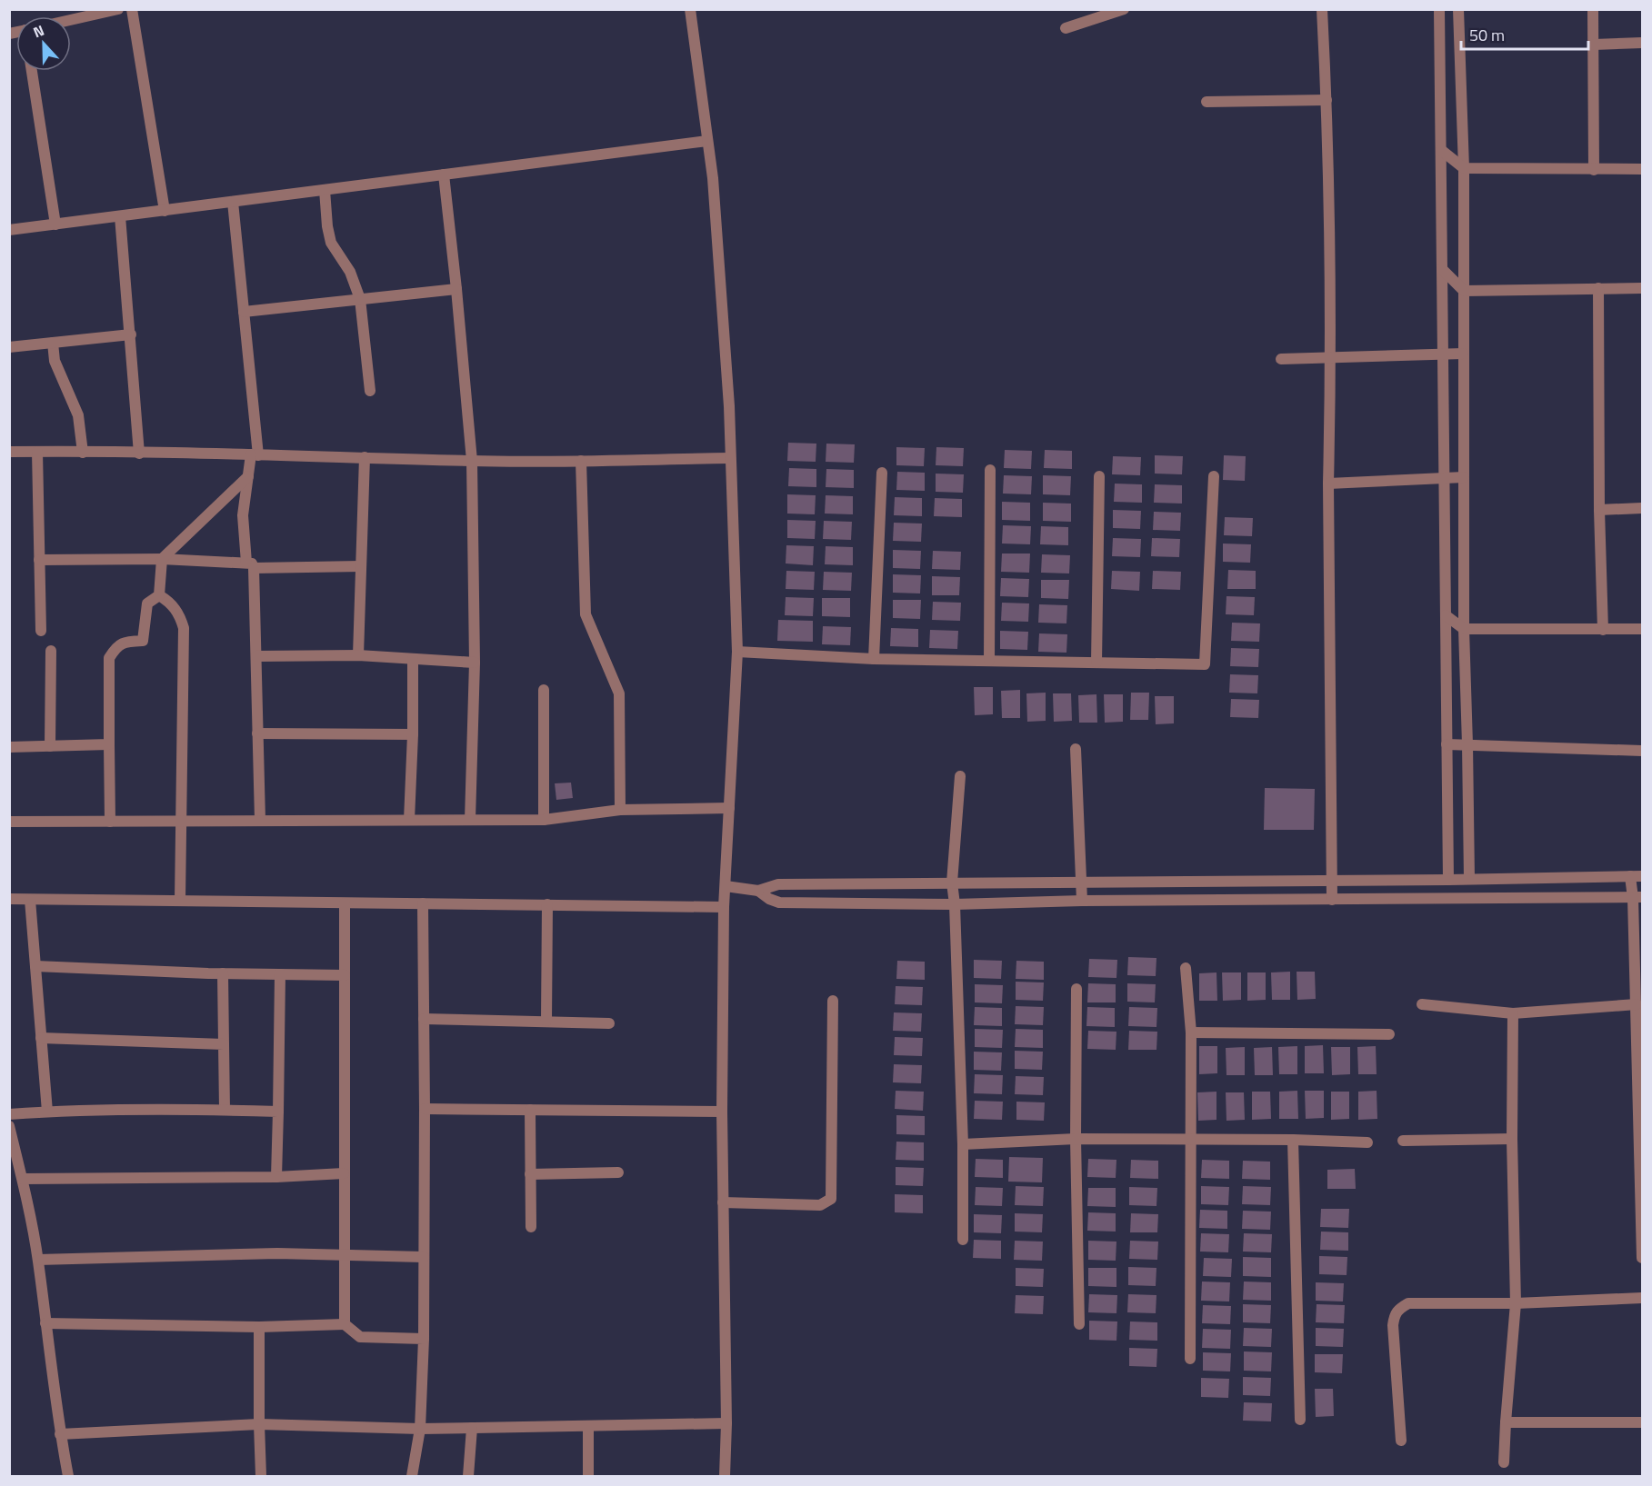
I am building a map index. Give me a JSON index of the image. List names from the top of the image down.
{
  "scale_bar": "50 m",
  "north": "top"
}
